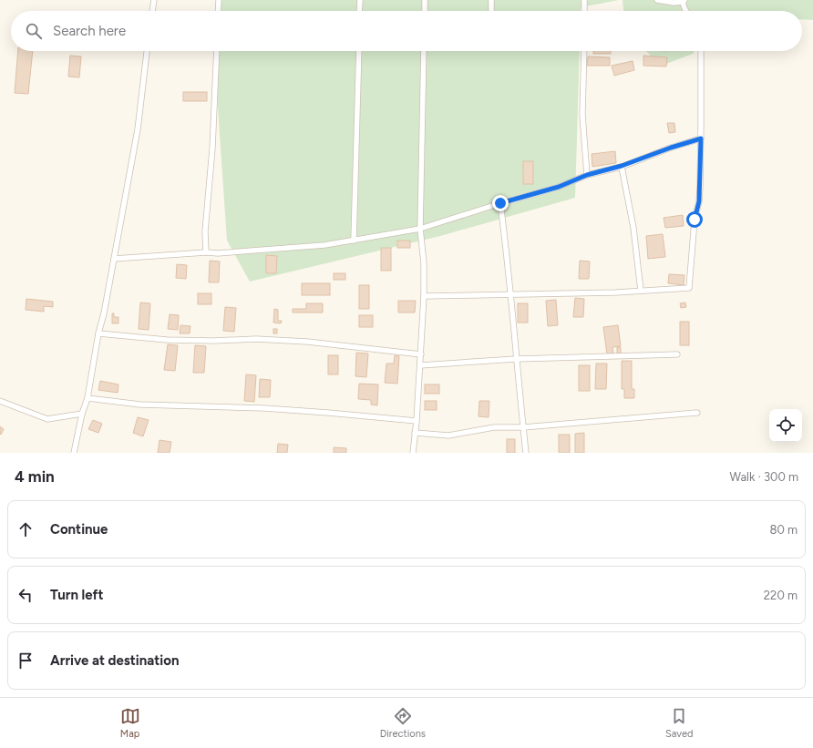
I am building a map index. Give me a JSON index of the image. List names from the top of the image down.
{
  "page": {
    "search": "Search here",
    "heading": ["4 min", "Walk · 300 m"],
    "list": [
      ["Continue", "80 m"],
      ["Turn left", "220 m"],
      "Arrive at destination"
    ],
    "nav": ["Map", "Directions", "Saved"]
  }
}
